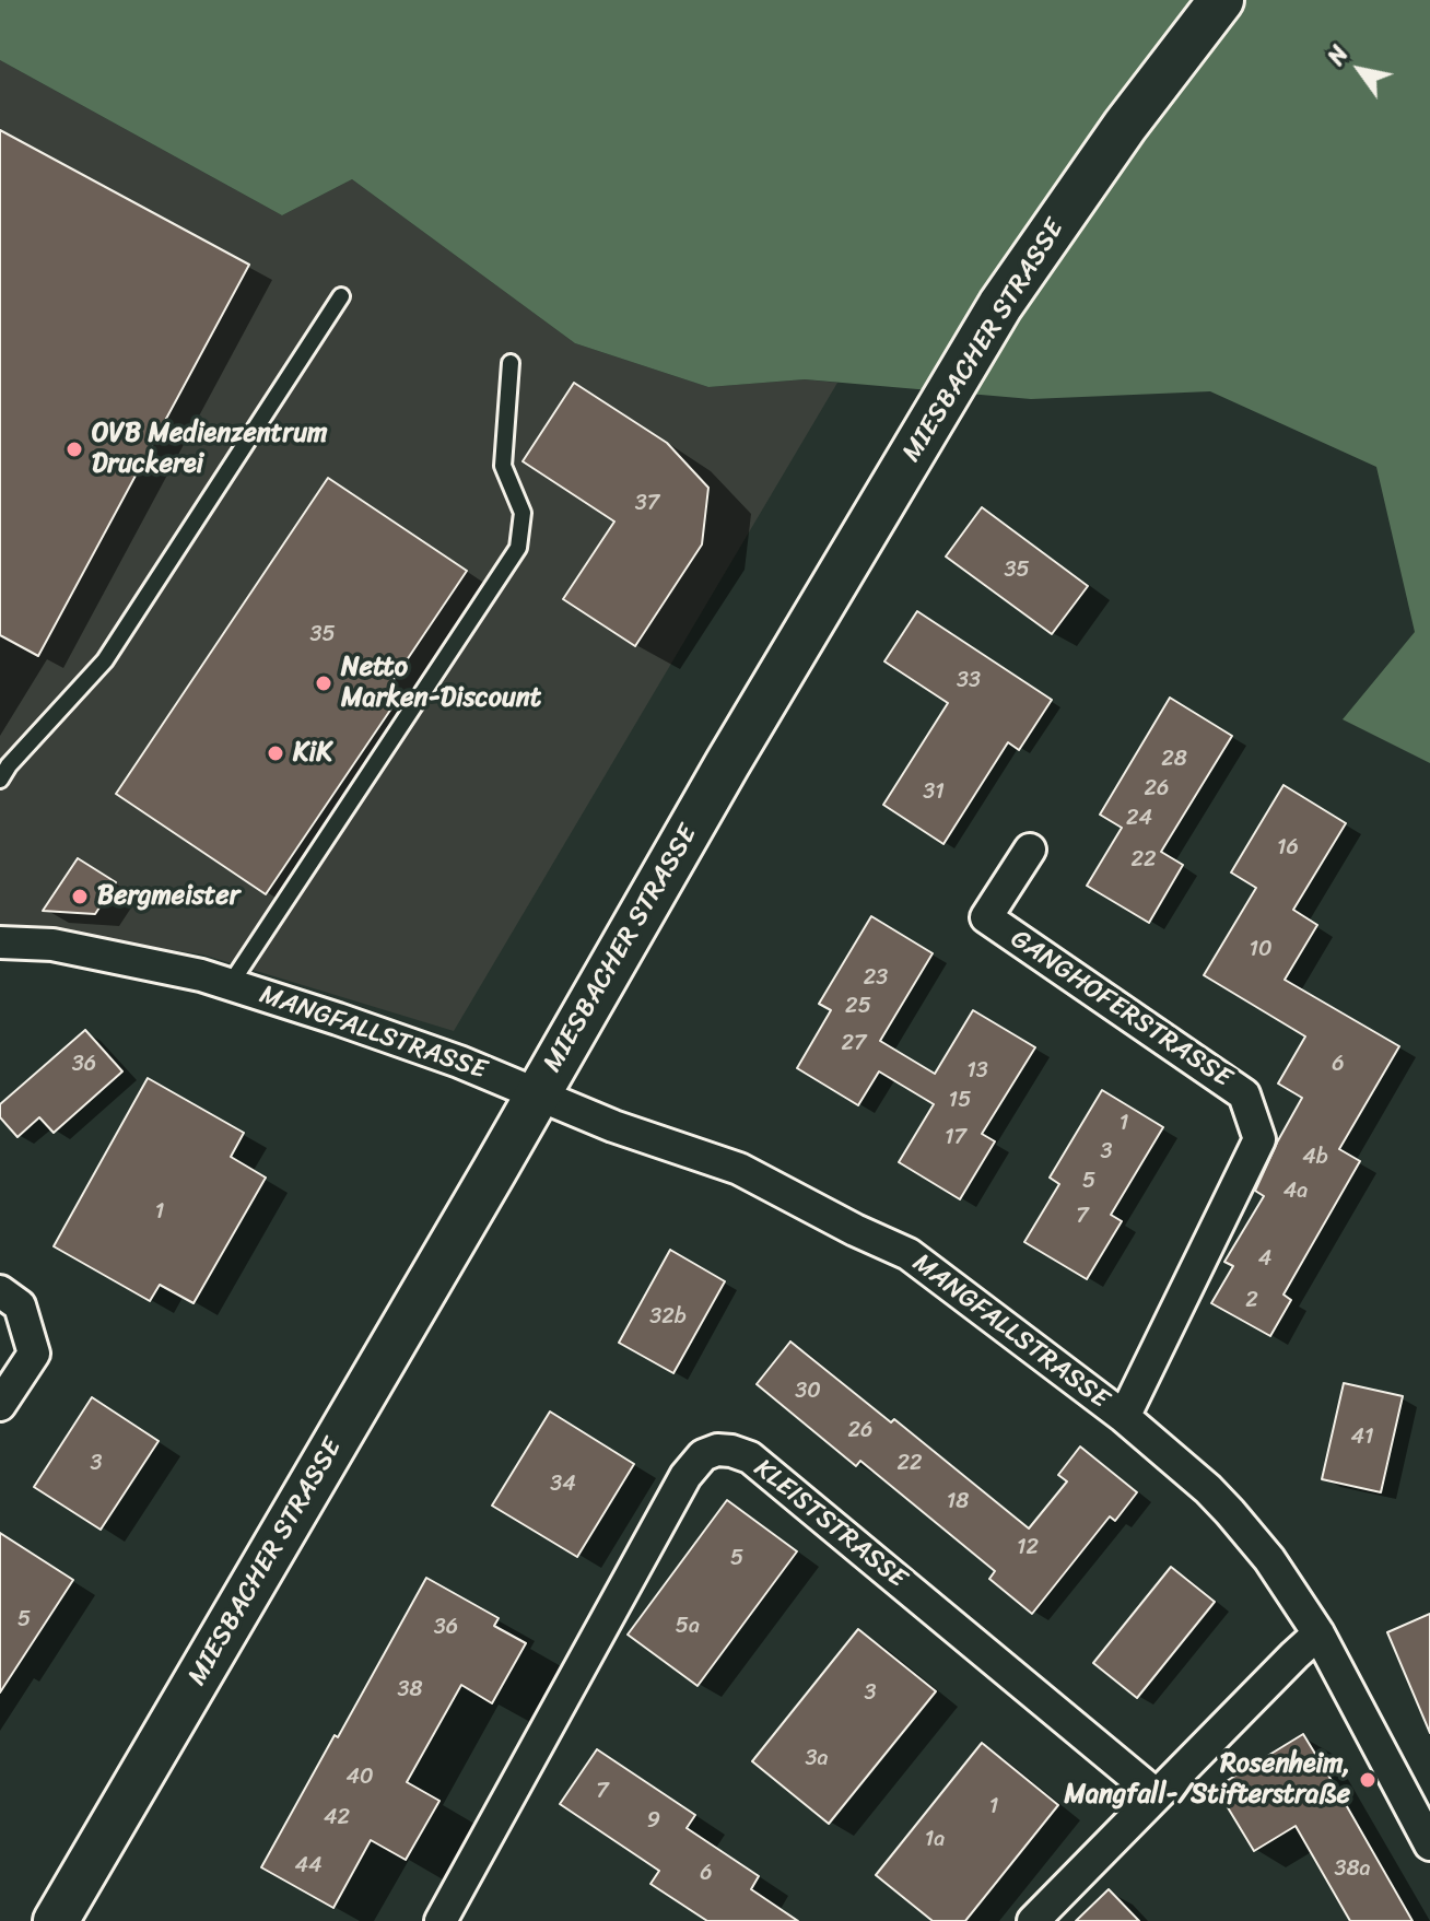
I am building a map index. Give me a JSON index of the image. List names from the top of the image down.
{
  "streets": {
    "main road": ["MIESBACHER STRASSE"],
    "street": ["GANGHOFERSTRASSE", "MANGFALLSTRASSE", "KLEISTSTRASSE"]
  },
  "crossings": [
    ["MIESBACHER STRASSE", "MANGFALLSTRASSE"],
    ["GANGHOFERSTRASSE", "MANGFALLSTRASSE"]
  ],
  "places": [
    "OVB Medienzentrum Druckerei",
    "Netto Marken-Discount",
    "KiK",
    "Bergmeister",
    "Rosenheim, Mangfall-/Stifterstraße"
  ],
  "house_numbers": [
    "37",
    "35",
    "35",
    "33",
    "28",
    "26",
    "31",
    "24",
    "16",
    "22",
    "10",
    "23",
    "25",
    "27",
    "36",
    "6",
    "13",
    "15",
    "1",
    "17",
    "3",
    "4b",
    "5",
    "4a",
    "1",
    "7",
    "4",
    "2",
    "32b",
    "30",
    "26",
    "41",
    "3",
    "22",
    "34",
    "18",
    "12",
    "5",
    "5",
    "5a",
    "36",
    "38",
    "3",
    "3a",
    "40",
    "7",
    "1",
    "42",
    "9",
    "1a",
    "44",
    "38a",
    "6"
  ],
  "north": "top left"
}
